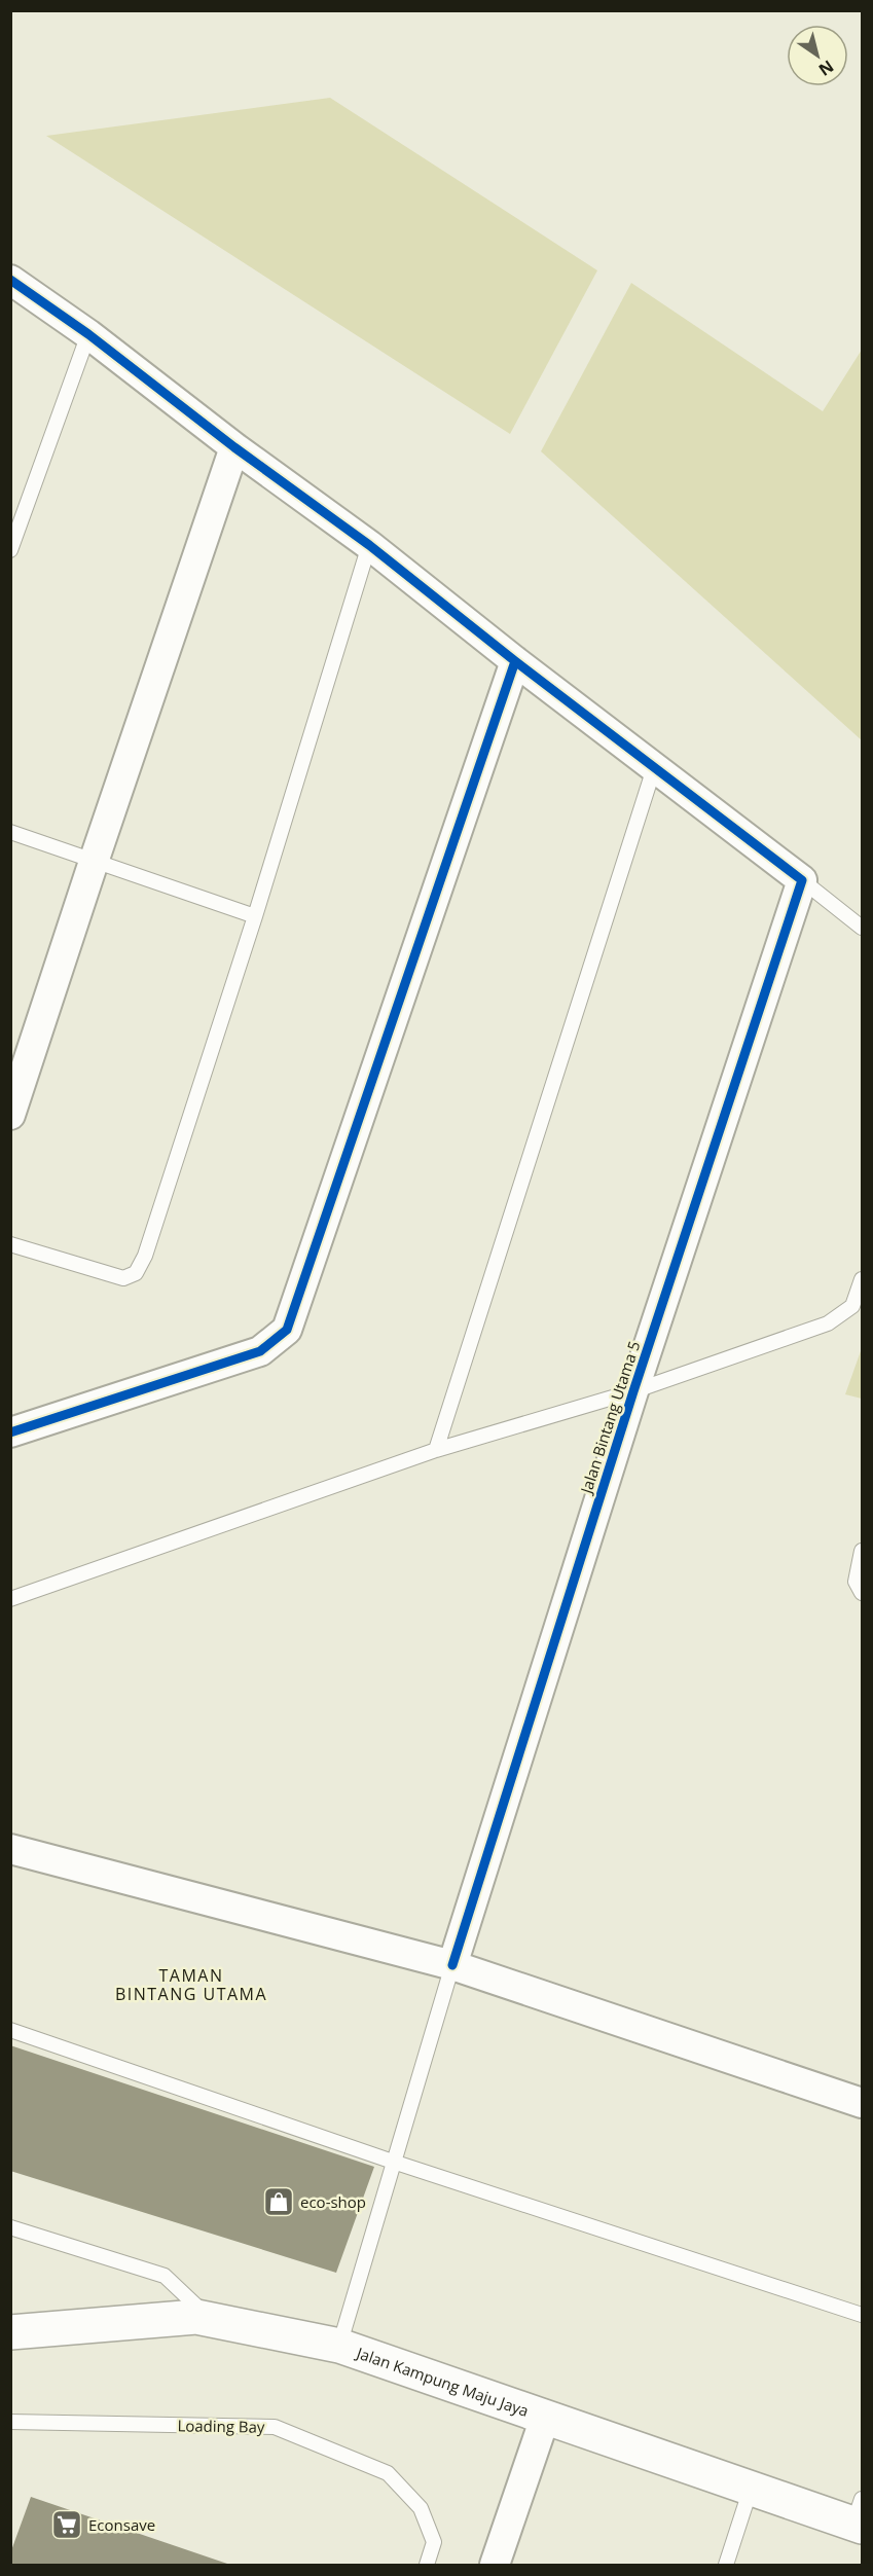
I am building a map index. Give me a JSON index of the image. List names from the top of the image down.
{
  "streets": {
    "street": ["Jalan Bintang Utama 5", "Jalan Kampung Maju Jaya"],
    "lane": ["Loading Bay"]
  },
  "districts": ["TAMAN BINTANG UTAMA"],
  "places": {
    "shop": ["eco-shop"],
    "supermarket": ["Econsave"]
  },
  "north": "bottom right"
}
